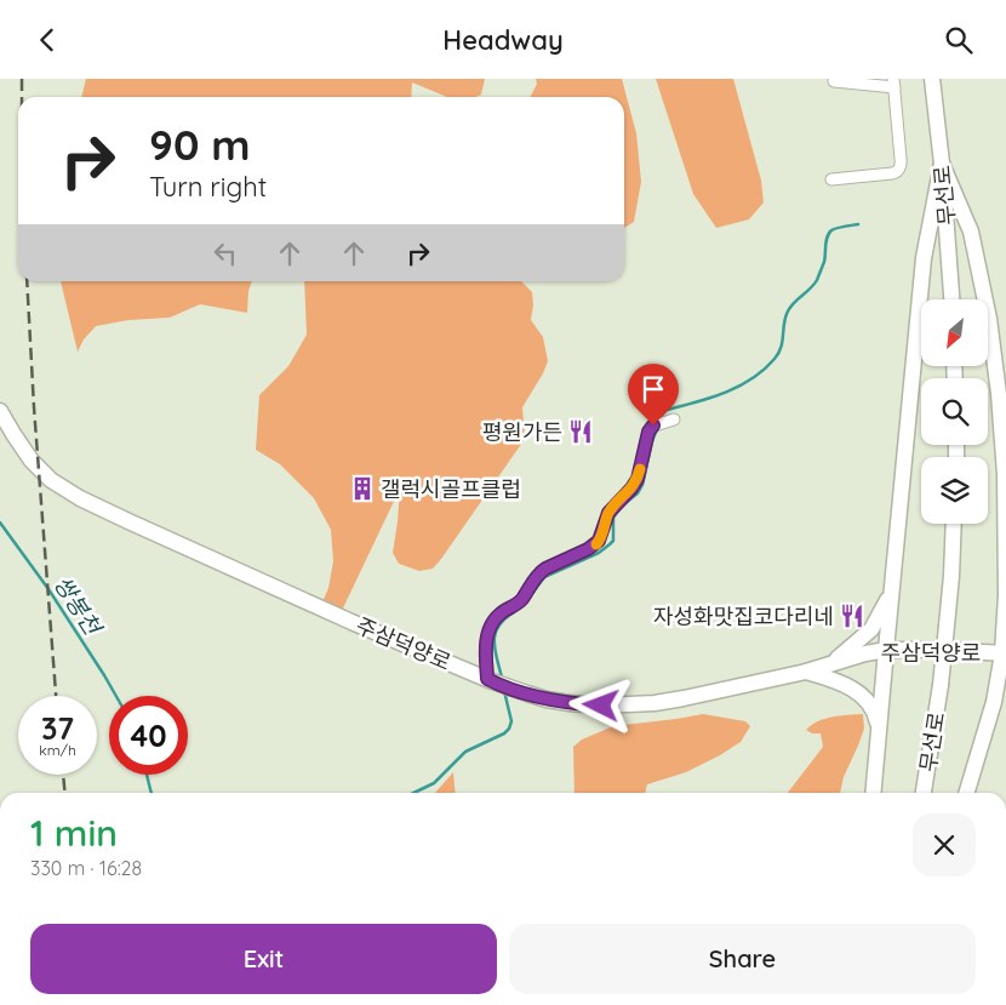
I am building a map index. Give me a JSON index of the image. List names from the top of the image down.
{
  "streets": {
    "street": ["무선로", "주삼덕양로"]
  },
  "water": ["쌍봉천"],
  "places": {
    "restaurant": ["평원가든", "자성화맛집코다리네"],
    "building": ["갤럭시골프클럽"]
  },
  "north": "bottom left",
  "page": {
    "header": "Headway",
    "turn": ["90 m", "Turn right"],
    "speed": "37 km/h",
    "limit": "40",
    "heading": ["1 min", "330 m · 16:28"],
    "buttons": ["Exit", "Share"]
  }
}
